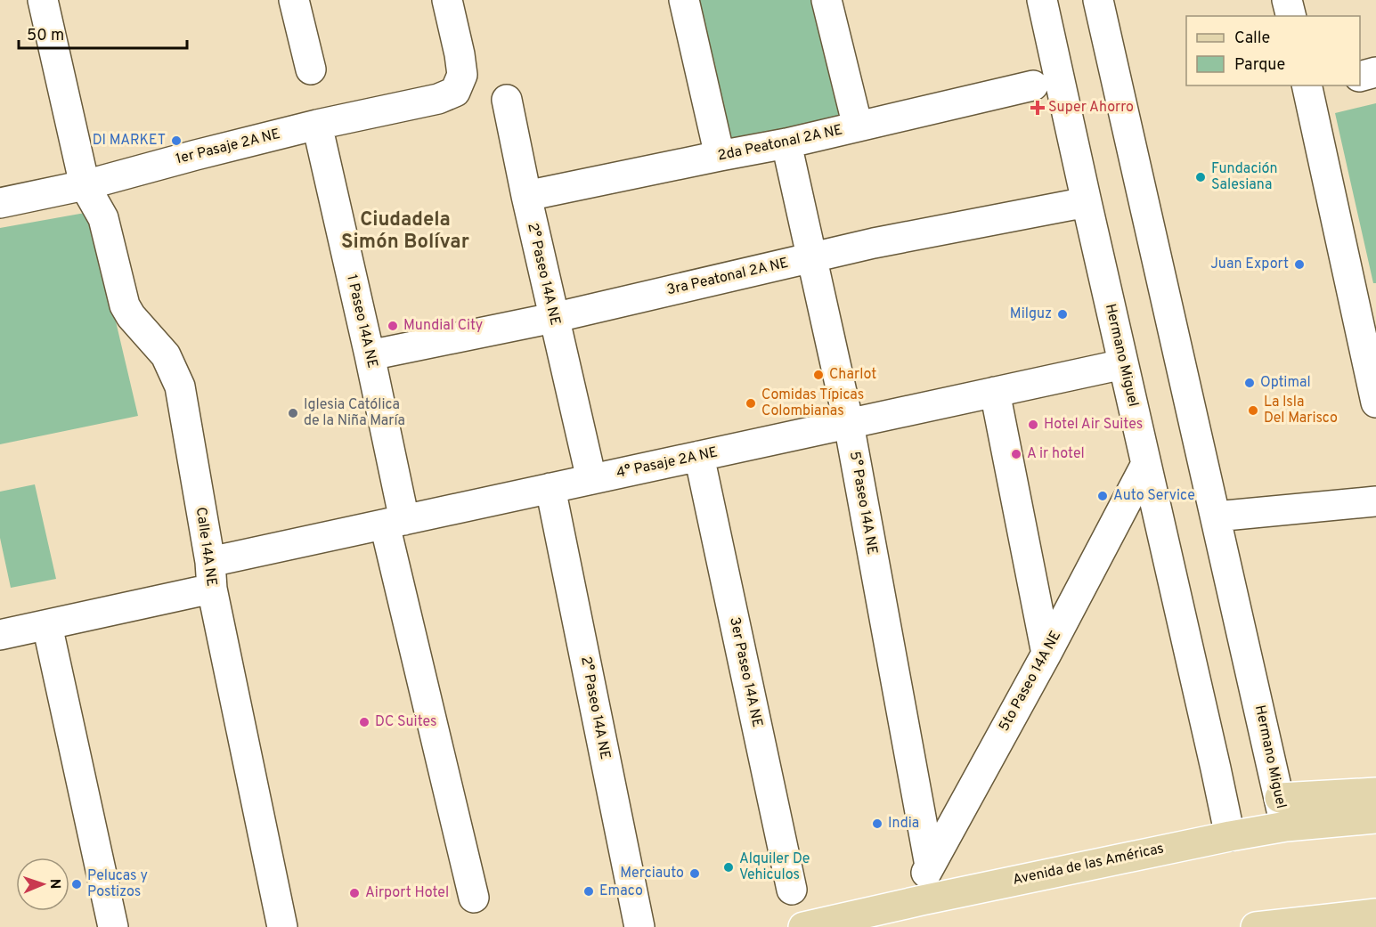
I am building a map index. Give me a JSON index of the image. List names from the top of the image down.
{
  "streets": {
    "main road": ["Avenida de las Américas"],
    "street": [
      "2da Peatonal 2A NE",
      "1er Pasaje 2A NE",
      "2° Paseo 14A NE",
      "3ra Peatonal 2A NE",
      "1 Paseo 14A NE",
      "Hermano Miguel",
      "4° Pasaje 2A NE",
      "5° Paseo 14A NE",
      "Calle 14A NE",
      "3er Paseo 14A NE",
      "5to Paseo 14A NE"
    ]
  },
  "crossings": [
    ["2da Peatonal 2A NE", "2° Paseo 14A NE"],
    ["2da Peatonal 2A NE", "5° Paseo 14A NE"],
    ["1er Pasaje 2A NE", "1 Paseo 14A NE"],
    ["1er Pasaje 2A NE", "Calle 14A NE"],
    ["2° Paseo 14A NE", "3ra Peatonal 2A NE"],
    ["2° Paseo 14A NE", "4° Pasaje 2A NE"],
    ["3ra Peatonal 2A NE", "1 Paseo 14A NE"],
    ["3ra Peatonal 2A NE", "Hermano Miguel"],
    ["3ra Peatonal 2A NE", "5° Paseo 14A NE"],
    ["1 Paseo 14A NE", "4° Pasaje 2A NE"],
    ["Hermano Miguel", "4° Pasaje 2A NE"],
    ["Hermano Miguel", "5to Paseo 14A NE"],
    ["Hermano Miguel", "Avenida de las Américas"],
    ["4° Pasaje 2A NE", "5° Paseo 14A NE"],
    ["4° Pasaje 2A NE", "Calle 14A NE"],
    ["4° Pasaje 2A NE", "3er Paseo 14A NE"],
    ["5° Paseo 14A NE", "5to Paseo 14A NE"],
    ["5to Paseo 14A NE", "Avenida de las Américas"]
  ],
  "districts": ["Ciudadela Simón Bolívar"],
  "places": {
    "health": ["Super Ahorro"],
    "other": [
      "DI MARKET",
      "Fundación Salesiana",
      "Juan Export",
      "Milguz",
      "Mundial City",
      "Charlot",
      "Optimal",
      "Comidas Típicas Colombianas",
      "La Isla Del Marisco",
      "Iglesia Católica de la Niña María",
      "Hotel Air Suites",
      "A ir hotel",
      "Auto Service",
      "DC Suites",
      "India",
      "Alquiler De Vehiculos",
      "Merciauto",
      "Pelucas y Postizos",
      "Emaco",
      "Airport Hotel"
    ]
  },
  "legend": ["Calle", "Parque"],
  "scale_bar": "50 m",
  "north": "right"
}
